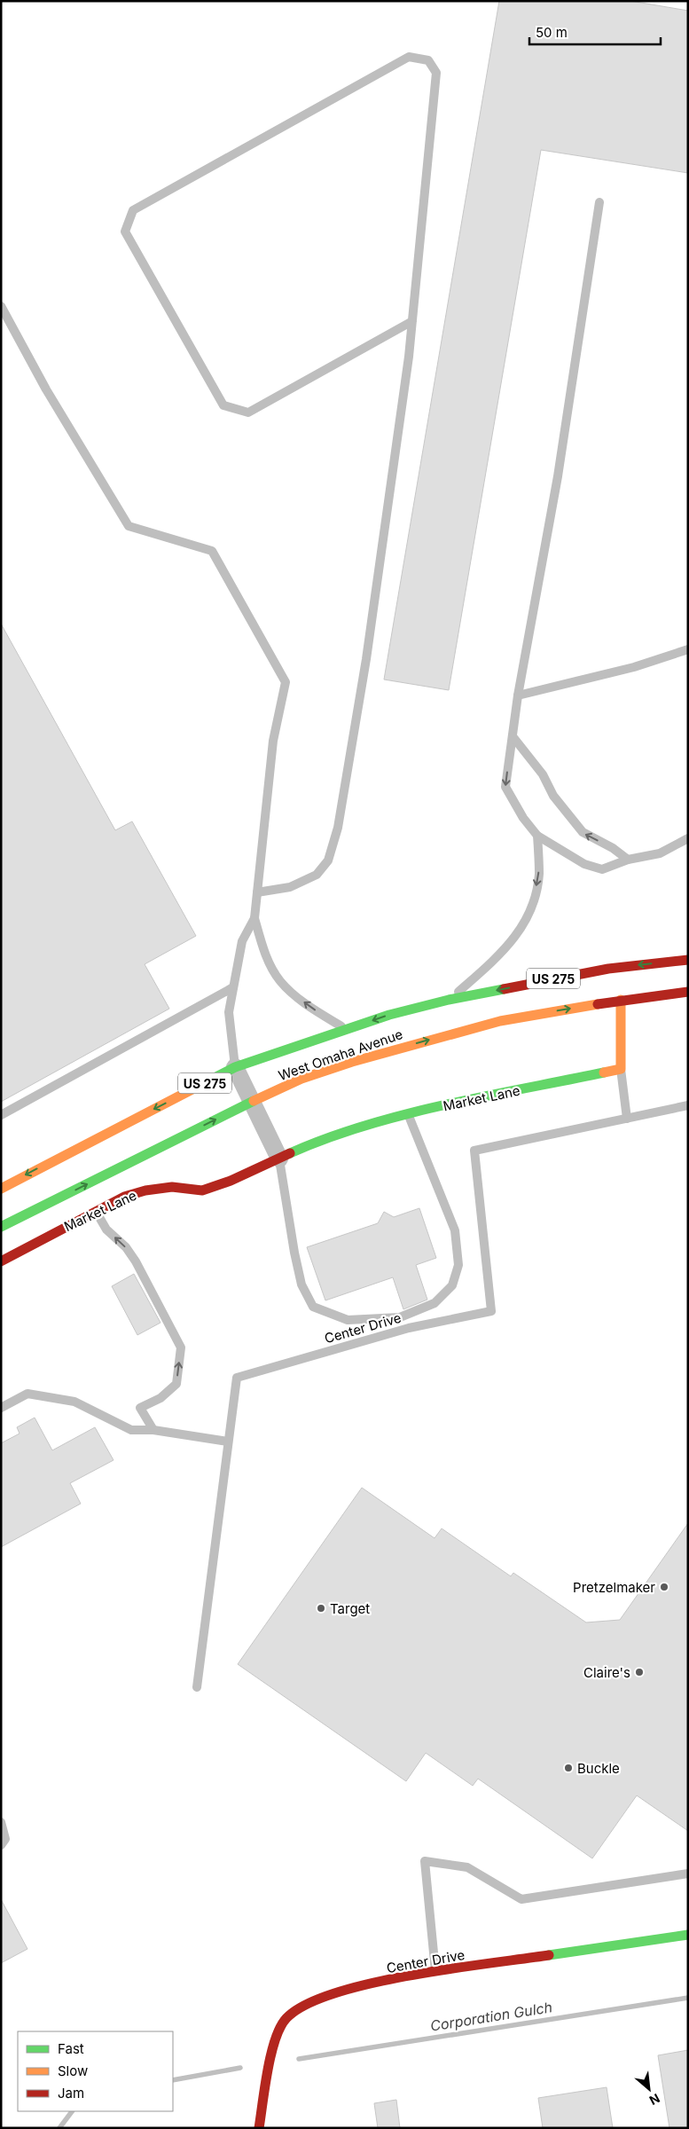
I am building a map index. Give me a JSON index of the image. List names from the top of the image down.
{
  "streets": {
    "main road": [
      "US 275",
      "West Omaha Avenue",
      "Market Lane",
      "Center Drive"
    ]
  },
  "water": ["Corporation Gulch"],
  "places": [
    "Pretzelmaker",
    "Target",
    "Claire's",
    "Buckle"
  ],
  "legend": ["Fast", "Slow", "Jam"],
  "scale_bar": "50 m",
  "north": "bottom right"
}
